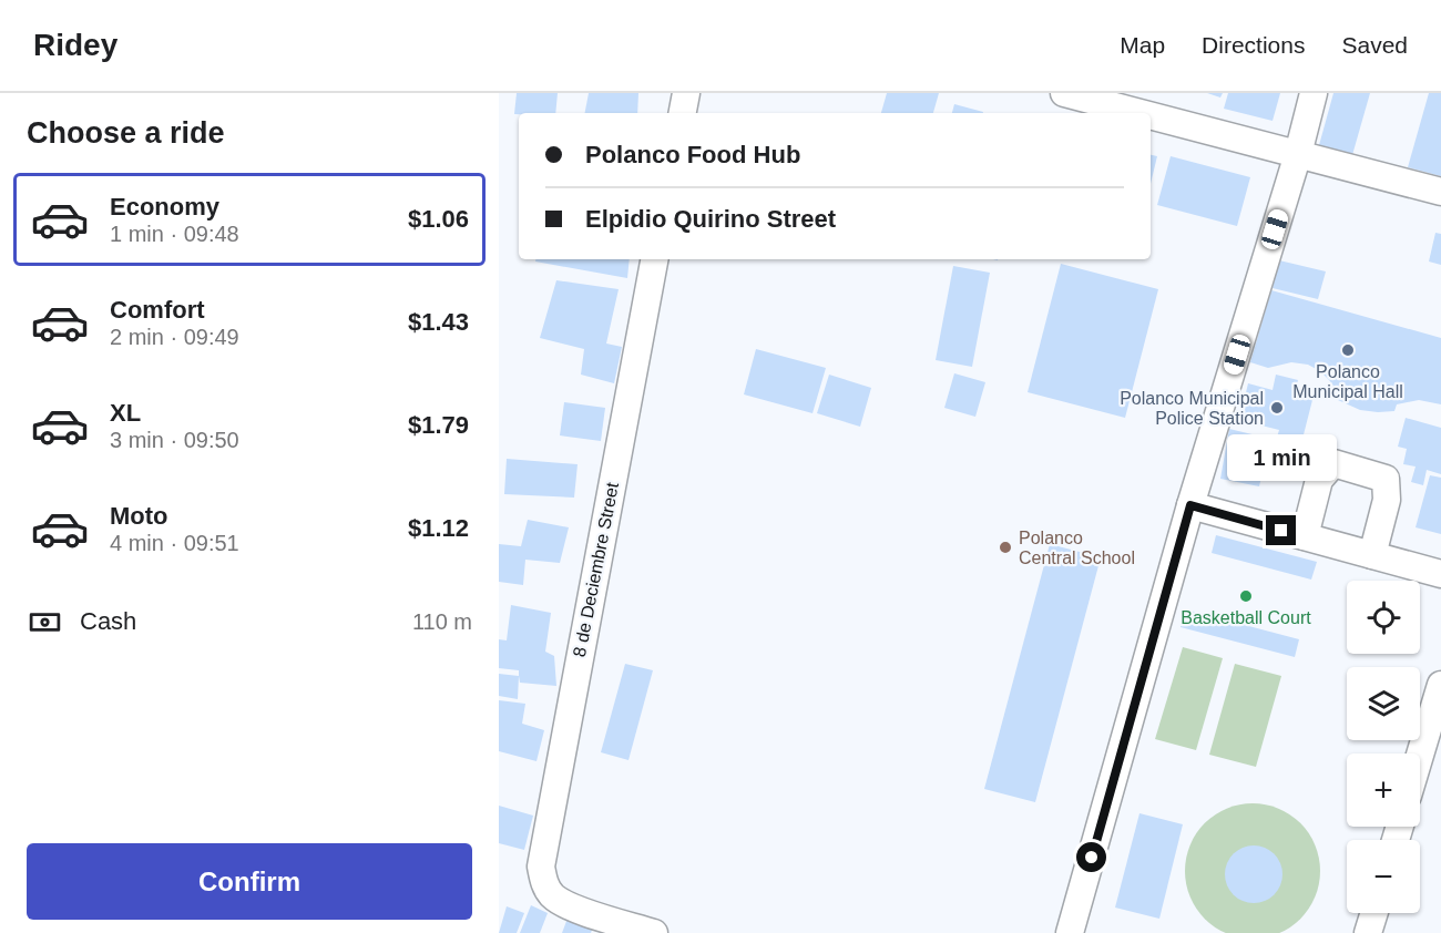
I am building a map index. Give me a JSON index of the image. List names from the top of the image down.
{
  "streets": {
    "street": ["8 de Deciembre Street"]
  },
  "places": [
    "Polanco Municipal Hall",
    "Polanco Municipal Police Station",
    "Polanco Central School",
    "Basketball Court"
  ],
  "page": {
    "header": "Ridey",
    "nav": ["Map", "Directions", "Saved"],
    "heading": "Choose a ride",
    "banner": ["Polanco Food Hub", "Elpidio Quirino Street"],
    "list": [
      {
        "name": "Economy",
        "note": "1 min · 09:48",
        "value": "$1.06"
      },
      {
        "name": "Comfort",
        "note": "2 min · 09:49",
        "value": "$1.43"
      },
      {
        "name": "XL",
        "note": "3 min · 09:50",
        "value": "$1.79"
      },
      {
        "name": "Moto",
        "note": "4 min · 09:51",
        "value": "$1.12"
      }
    ],
    "bubble": "1 min",
    "map_buttons": ["+", "−"],
    "pay": ["Cash", "110 m"],
    "buttons": "Confirm"
  }
}
